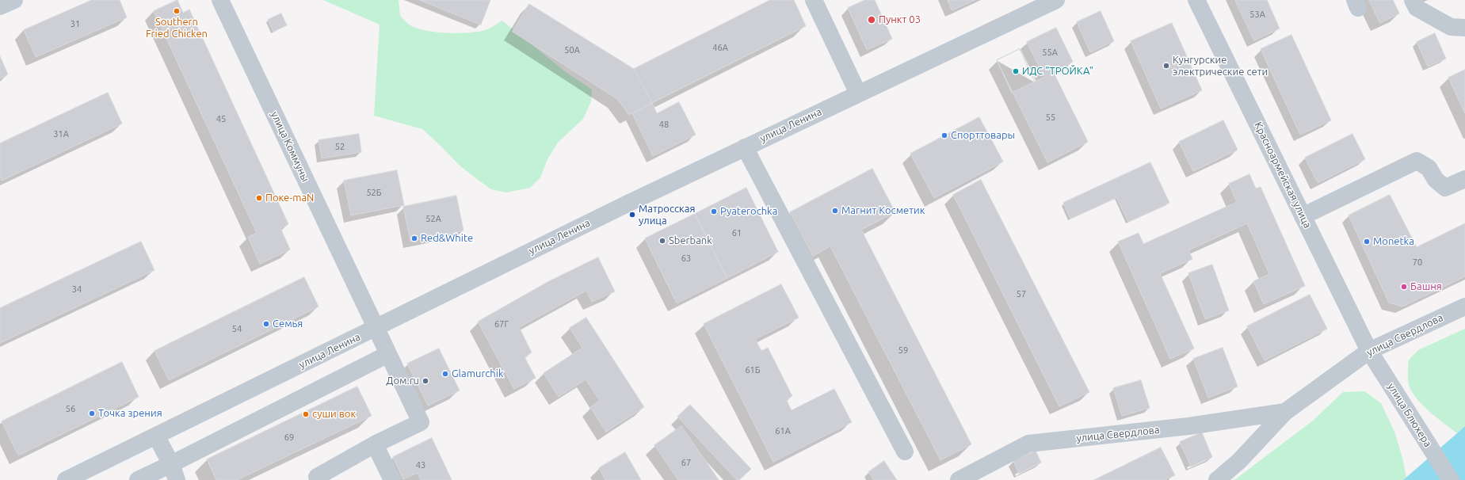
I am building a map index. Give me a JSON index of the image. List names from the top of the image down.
{
  "streets": {
    "street": [
      "улица Ленина",
      "улица Коммуны",
      "Красноармейская улица",
      "улица Свердлова",
      "улица Блюхера"
    ]
  },
  "crossings": [
    ["улица Ленина", "улица Коммуны"],
    ["Красноармейская улица", "улица Свердлова"],
    ["Красноармейская улица", "улица Блюхера"],
    ["улица Свердлова", "улица Блюхера"]
  ],
  "places": [
    "Southern Fried Chicken",
    "Пункт 03",
    "Кунгурские электрические сети",
    "ИДС \"ТРОЙКА\"",
    "Спорттовары",
    "Поке-maN",
    "Магнит Косметик",
    "Pyaterochka",
    "Матросская улица",
    "Red&White",
    "Sberbank",
    "Monetka",
    "Башня",
    "Семья",
    "Glamurchik",
    "Дом.ru",
    "Точка зрения",
    "суши вок"
  ],
  "house_numbers": [
    "53А",
    "31",
    "46А",
    "50А",
    "55А",
    "55",
    "45",
    "48",
    "31А",
    "52",
    "52Б",
    "52А",
    "61",
    "63",
    "70",
    "34",
    "57",
    "67Г",
    "54",
    "59",
    "61Б",
    "56",
    "61А",
    "69",
    "67",
    "43"
  ]
}
